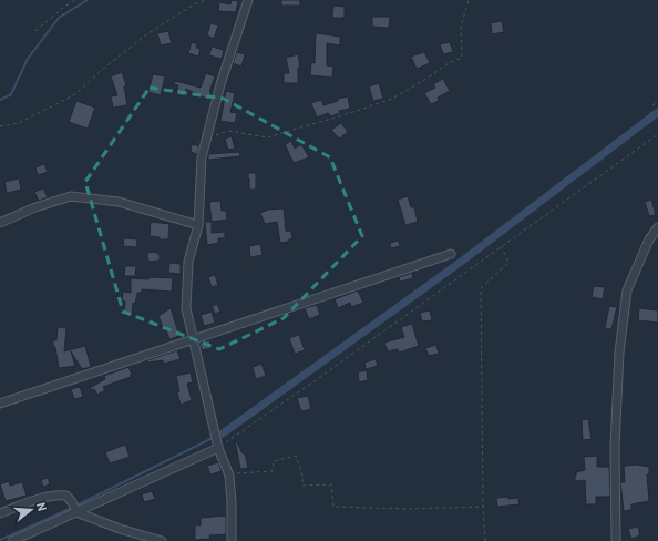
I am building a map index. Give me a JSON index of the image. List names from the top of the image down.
{
  "north": "right"
}
